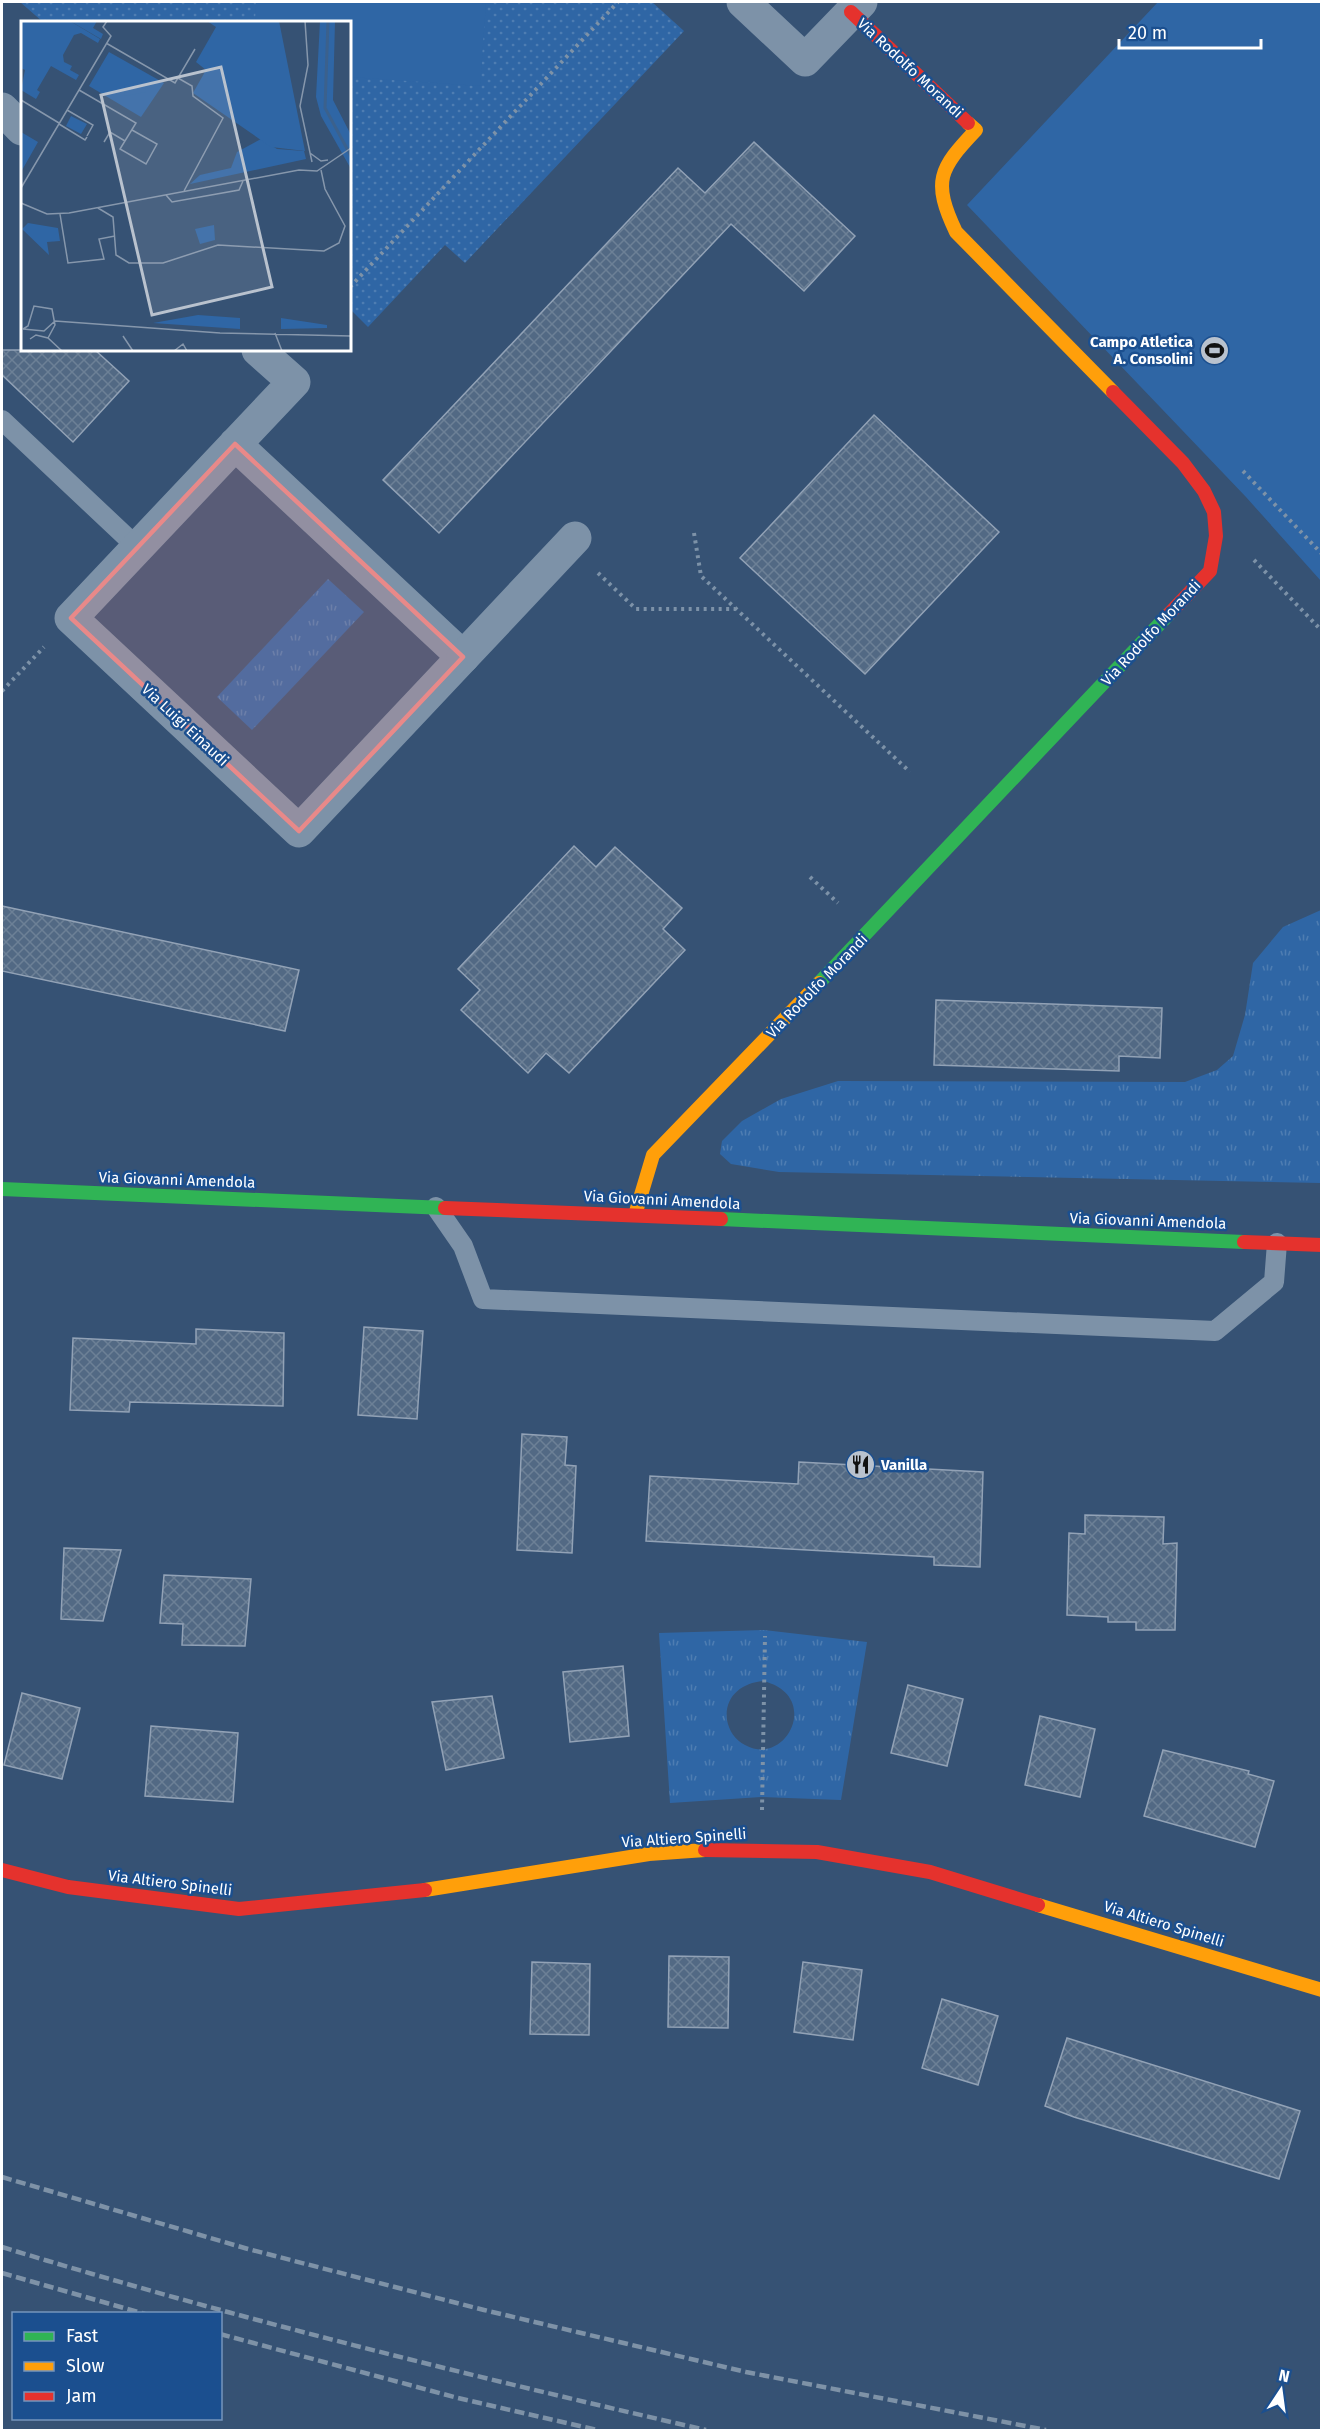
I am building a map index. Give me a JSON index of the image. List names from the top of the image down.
{
  "streets": {
    "street": [
      "Via Rodolfo Morandi",
      "Via Luigi Einaudi",
      "Via Giovanni Amendola",
      "Via Altiero Spinelli"
    ]
  },
  "crossings": [
    ["Via Rodolfo Morandi", "Via Giovanni Amendola"]
  ],
  "places": {
    "sports": ["Campo Atletica A. Consolini"],
    "restaurant": ["Vanilla"]
  },
  "legend": ["Fast", "Slow", "Jam"],
  "scale_bar": "20 m",
  "north": "top"
}
